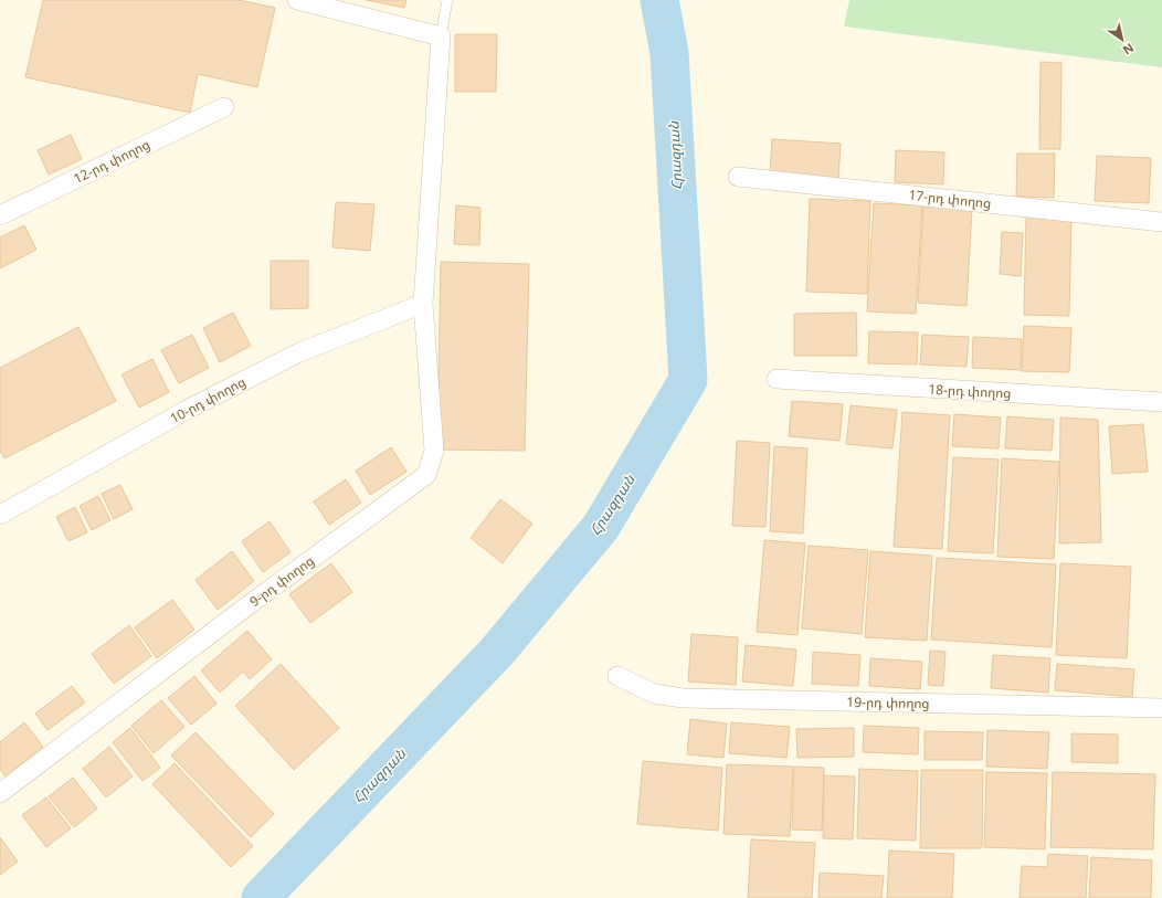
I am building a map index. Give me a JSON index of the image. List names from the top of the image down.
{
  "streets": {
    "street": [
      "12-րդ փողոց",
      "17-րդ փողոց",
      "18-րդ փողոց",
      "10-րդ փողոց",
      "9-րդ փողոց",
      "19-րդ փողոց"
    ]
  },
  "crossings": [
    ["10-րդ փողոց", "9-րդ փողոց"]
  ],
  "water": ["Հրազդան"],
  "north": "bottom right"
}
